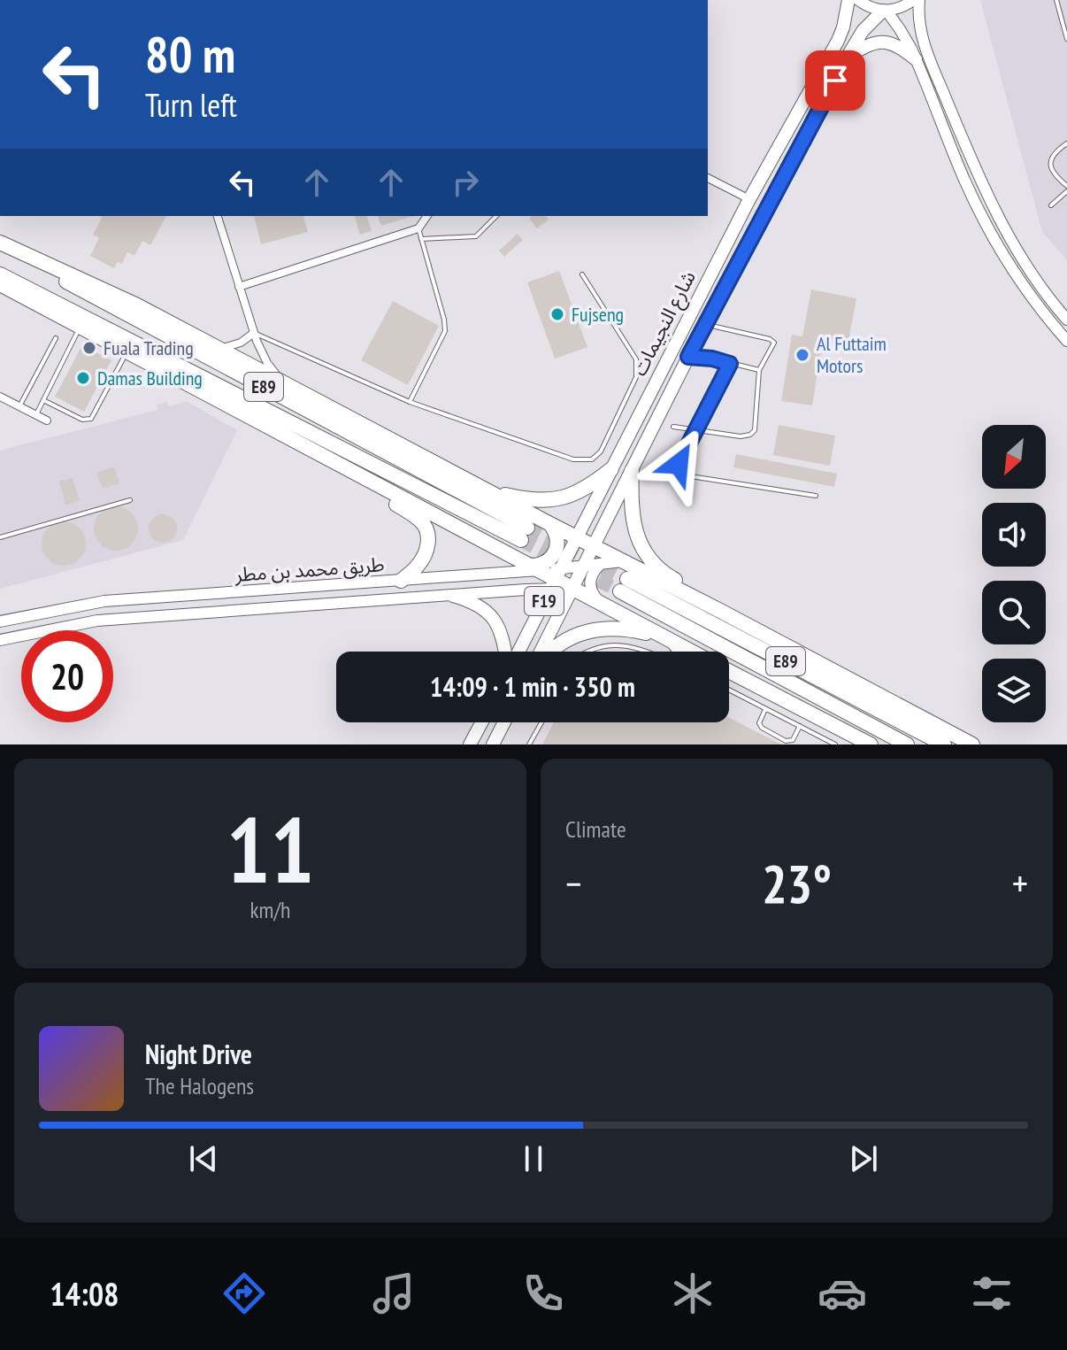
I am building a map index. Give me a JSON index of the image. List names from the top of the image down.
{
  "streets": {
    "highway": ["E89"],
    "main road": ["شارع النجيمات", "F19"],
    "street": ["طريق محمد بن مطر"]
  },
  "crossings": [
    ["شارع النجيمات", "طريق محمد بن مطر"]
  ],
  "places": [
    "Fujseng",
    "Fuala Trading",
    "Al Futtaim Motors",
    "Damas Building"
  ],
  "north": "bottom left",
  "page": {
    "turn": ["80 m", "Turn left"],
    "limit": "20",
    "trip": "14:09 · 1 min · 350 m",
    "tile": [
      ["11", "km/h"],
      "Climate"
    ],
    "heat": ["−", "23°", "+"],
    "song": ["Night Drive", "The Halogens"],
    "tabs": "14:08"
  }
}
